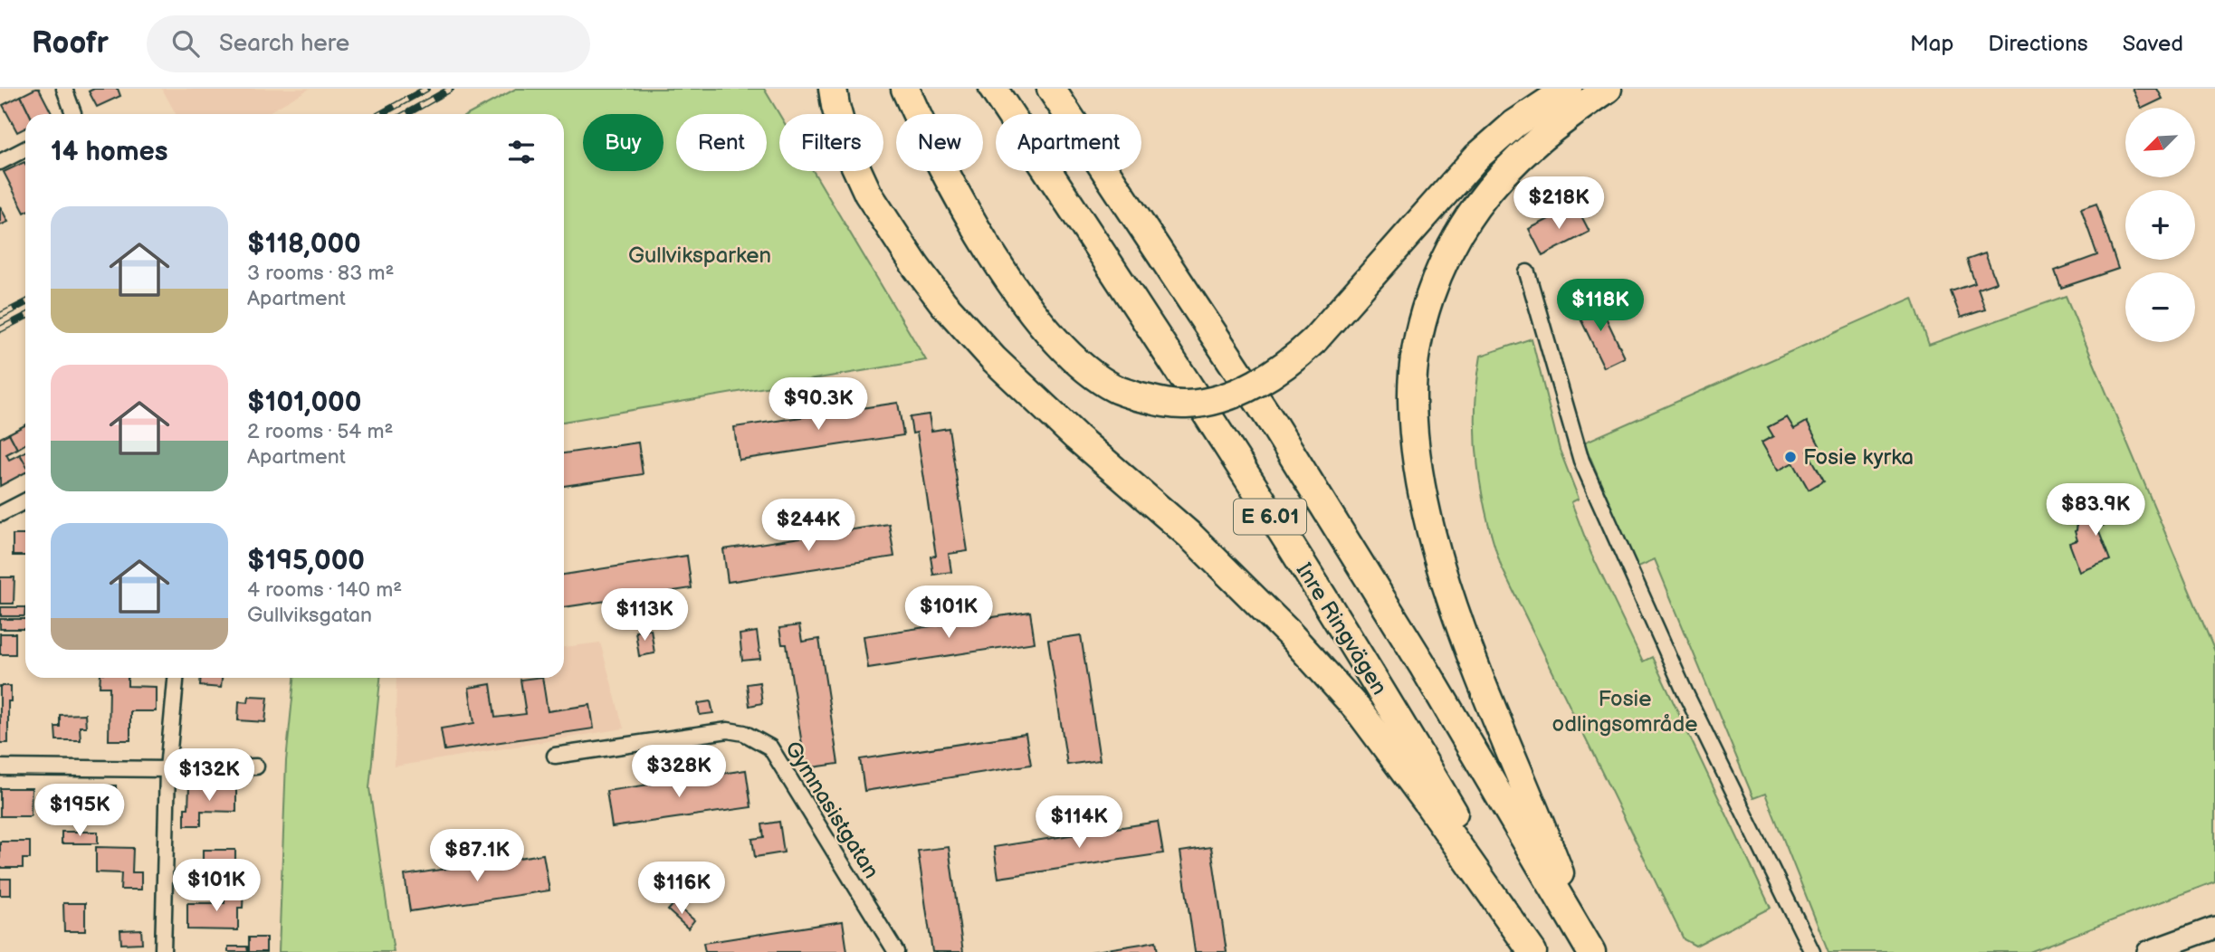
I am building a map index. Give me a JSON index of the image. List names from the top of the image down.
{
  "streets": {
    "highway": ["E 6.01", "Inre Ringvägen"],
    "street": ["Gymnasistgatan"]
  },
  "parks": ["Gullviksparken", "Fosie odlingsområde"],
  "places": ["Fosie kyrka"],
  "north": "bottom left",
  "page": {
    "header": "Roofr",
    "search": "Search here",
    "nav": ["Map", "Directions", "Saved"],
    "map_buttons": ["+", "−"],
    "chip": [
      "Buy",
      "Rent",
      "Filters",
      "New",
      "Apartment"
    ],
    "heading": "14 homes",
    "price": [
      "$218K",
      "$118K",
      "$90.3K",
      "$83.9K",
      "$244K",
      "$101K",
      "$113K",
      "$328K",
      "$132K",
      "$195K",
      "$114K",
      "$87.1K",
      "$101K",
      "$116K"
    ],
    "list": [
      {
        "name": "$118,000",
        "note": "3 rooms · 83 m² · Apartment"
      },
      {
        "name": "$101,000",
        "note": "2 rooms · 54 m² · Apartment"
      },
      {
        "name": "$195,000",
        "note": "4 rooms · 140 m² · Gullviksgatan"
      }
    ]
  }
}
